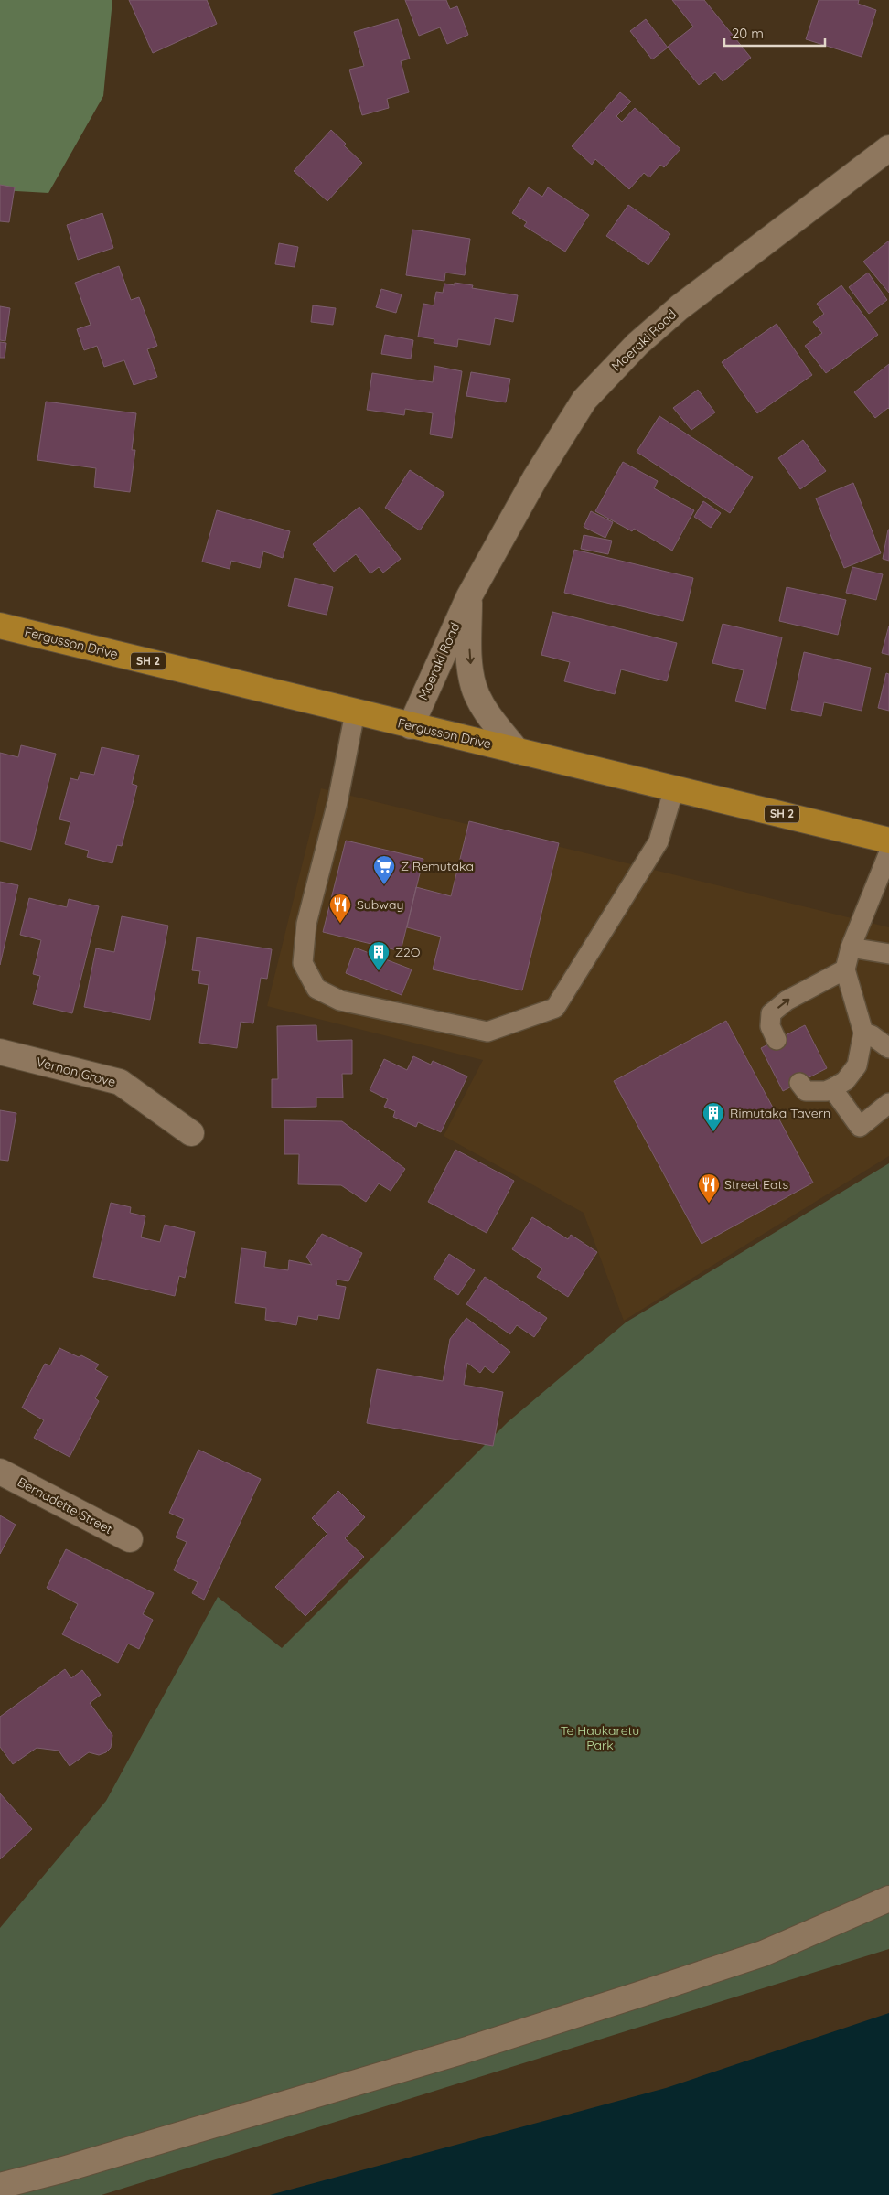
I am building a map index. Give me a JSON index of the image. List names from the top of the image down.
{
  "streets": {
    "highway": ["Fergusson Drive", "SH 2"],
    "street": ["Moeraki Road", "Vernon Grove", "Bernadette Street"]
  },
  "crossings": [
    ["Moeraki Road", "Fergusson Drive"]
  ],
  "parks": ["Te Haukaretu Park"],
  "places": {
    "supermarket": ["Z Remutaka"],
    "restaurant": ["Subway", "Street Eats"],
    "building": ["Z2O", "Rimutaka Tavern"]
  },
  "scale_bar": "20 m"
}
